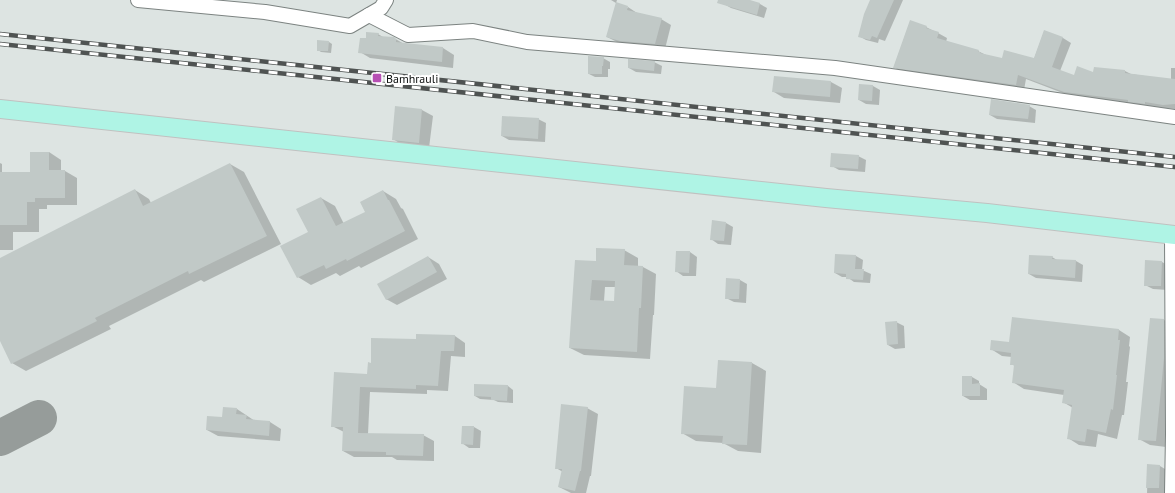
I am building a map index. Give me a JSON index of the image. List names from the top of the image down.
{
  "places": {
    "transit": ["Bamhrauli"]
  }
}
